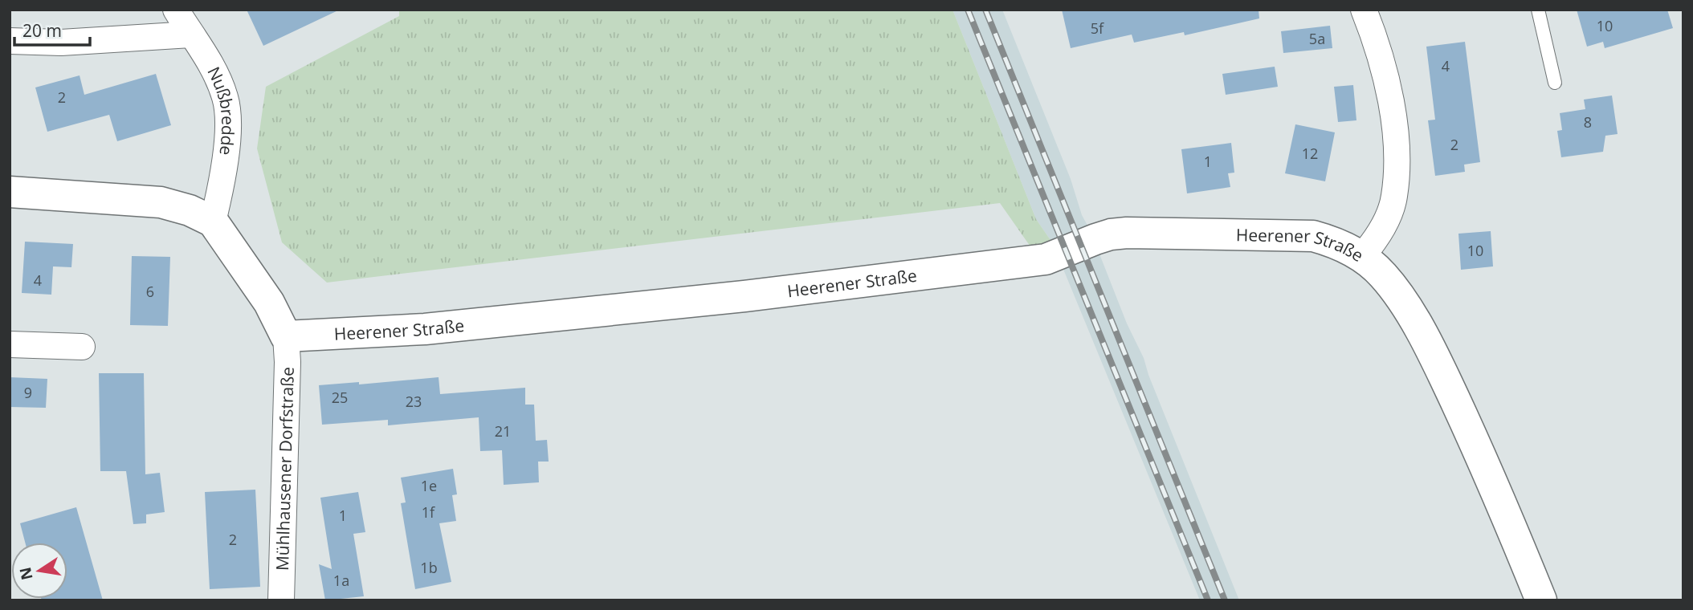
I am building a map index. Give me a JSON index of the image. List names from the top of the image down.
{
  "streets": {
    "street": ["Nußbredde", "Heerener Straße", "Mühlhausener Dorfstraße"]
  },
  "crossings": [
    ["Heerener Straße", "Mühlhausener Dorfstraße"]
  ],
  "house_numbers": [
    "10",
    "5f",
    "5a",
    "4",
    "2",
    "8",
    "2",
    "12",
    "1",
    "10",
    "4",
    "6",
    "9",
    "25",
    "23",
    "21",
    "1e",
    "1f",
    "1",
    "2",
    "1b",
    "1a"
  ],
  "scale_bar": "20 m",
  "north": "left"
}
